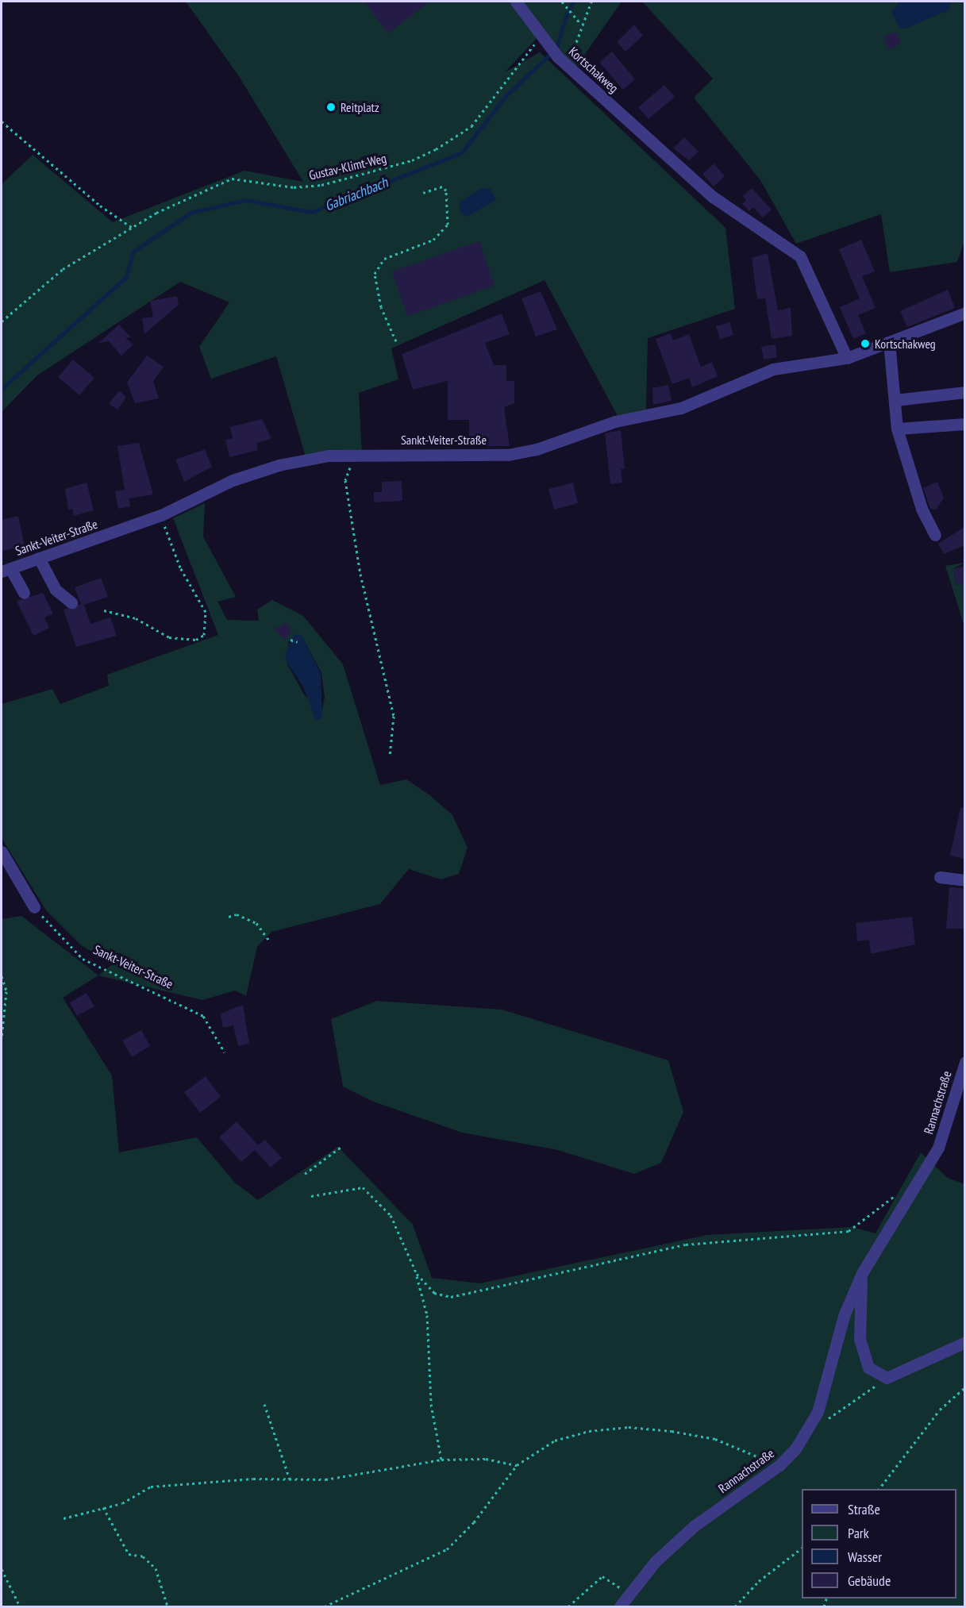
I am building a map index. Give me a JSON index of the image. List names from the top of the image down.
{
  "streets": {
    "street": ["Kortschakweg", "Sankt-Veiter-Straße", "Rannachstraße"],
    "path": ["Gustav-Klimt-Weg"]
  },
  "crossings": [
    ["Kortschakweg", "Gustav-Klimt-Weg"],
    ["Kortschakweg", "Sankt-Veiter-Straße"]
  ],
  "water": ["Gabriachbach"],
  "places": ["Reitplatz", "Kortschakweg"],
  "legend": [
    "Straße",
    "Park",
    "Wasser",
    "Gebäude"
  ]
}
